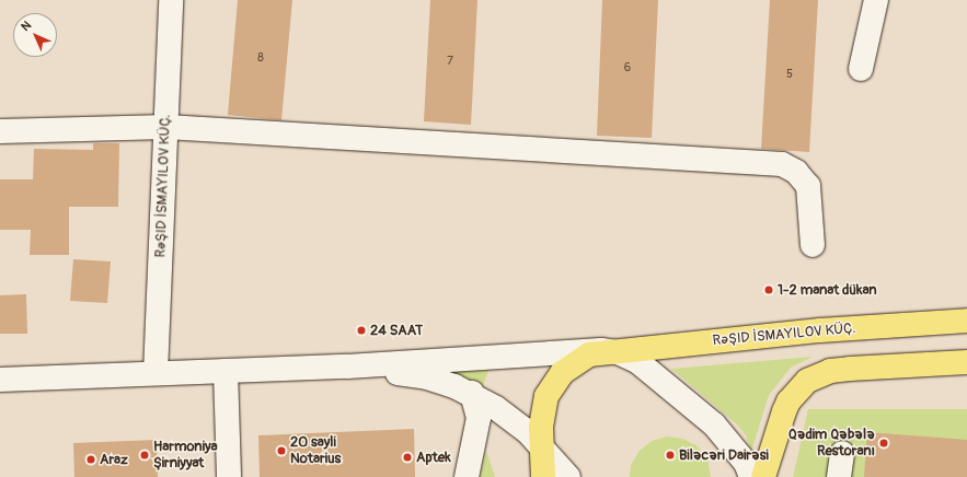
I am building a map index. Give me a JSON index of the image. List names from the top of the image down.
{
  "places": [
    "1-2 manat dükan",
    "24 SAAT",
    "Qədim Qəbələ Restoranı",
    "20 sayli Notarius",
    "Harmoniya Şirniyyat",
    "Biləcəri Dairəsi",
    "Aptek",
    "Araz"
  ],
  "house_numbers": [
    "8",
    "7",
    "6",
    "5"
  ],
  "north": "top left"
}
